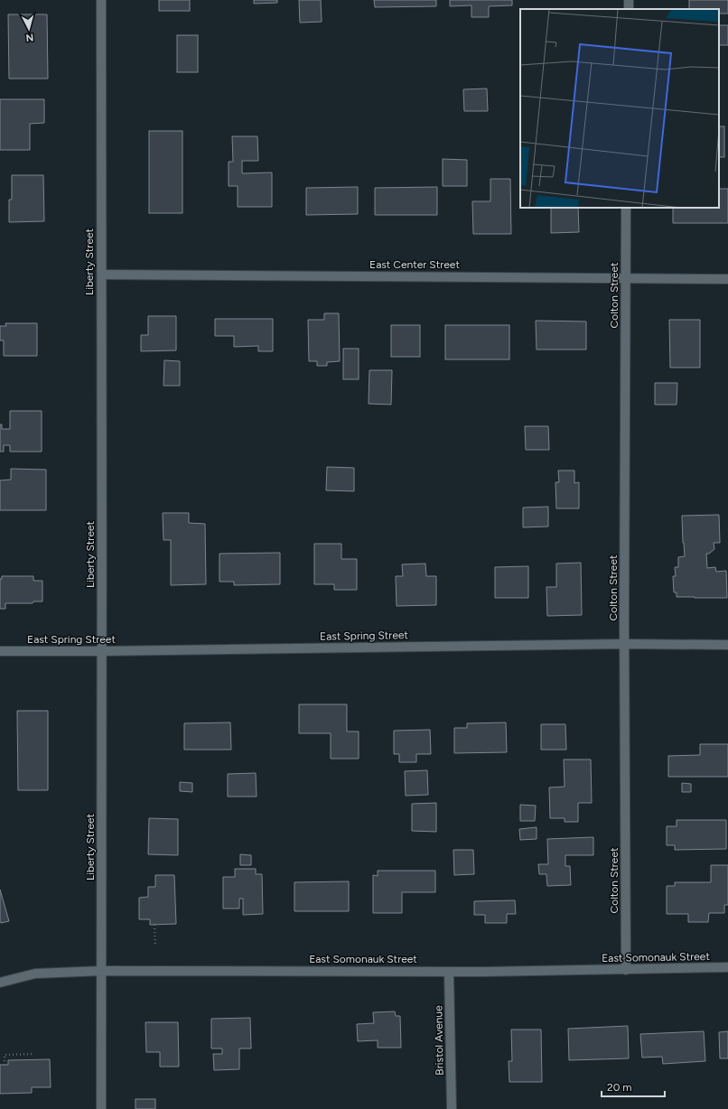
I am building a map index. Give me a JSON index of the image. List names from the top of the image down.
{
  "streets": {
    "street": [
      "Liberty Street",
      "East Center Street",
      "Colton Street",
      "East Spring Street",
      "East Somonauk Street",
      "Bristol Avenue"
    ]
  },
  "crossings": [
    ["Liberty Street", "East Center Street"],
    ["Liberty Street", "East Spring Street"],
    ["Liberty Street", "East Somonauk Street"],
    ["East Center Street", "Colton Street"],
    ["Colton Street", "East Spring Street"],
    ["Colton Street", "East Somonauk Street"],
    ["East Somonauk Street", "Bristol Avenue"]
  ],
  "scale_bar": "20 m",
  "north": "bottom"
}
